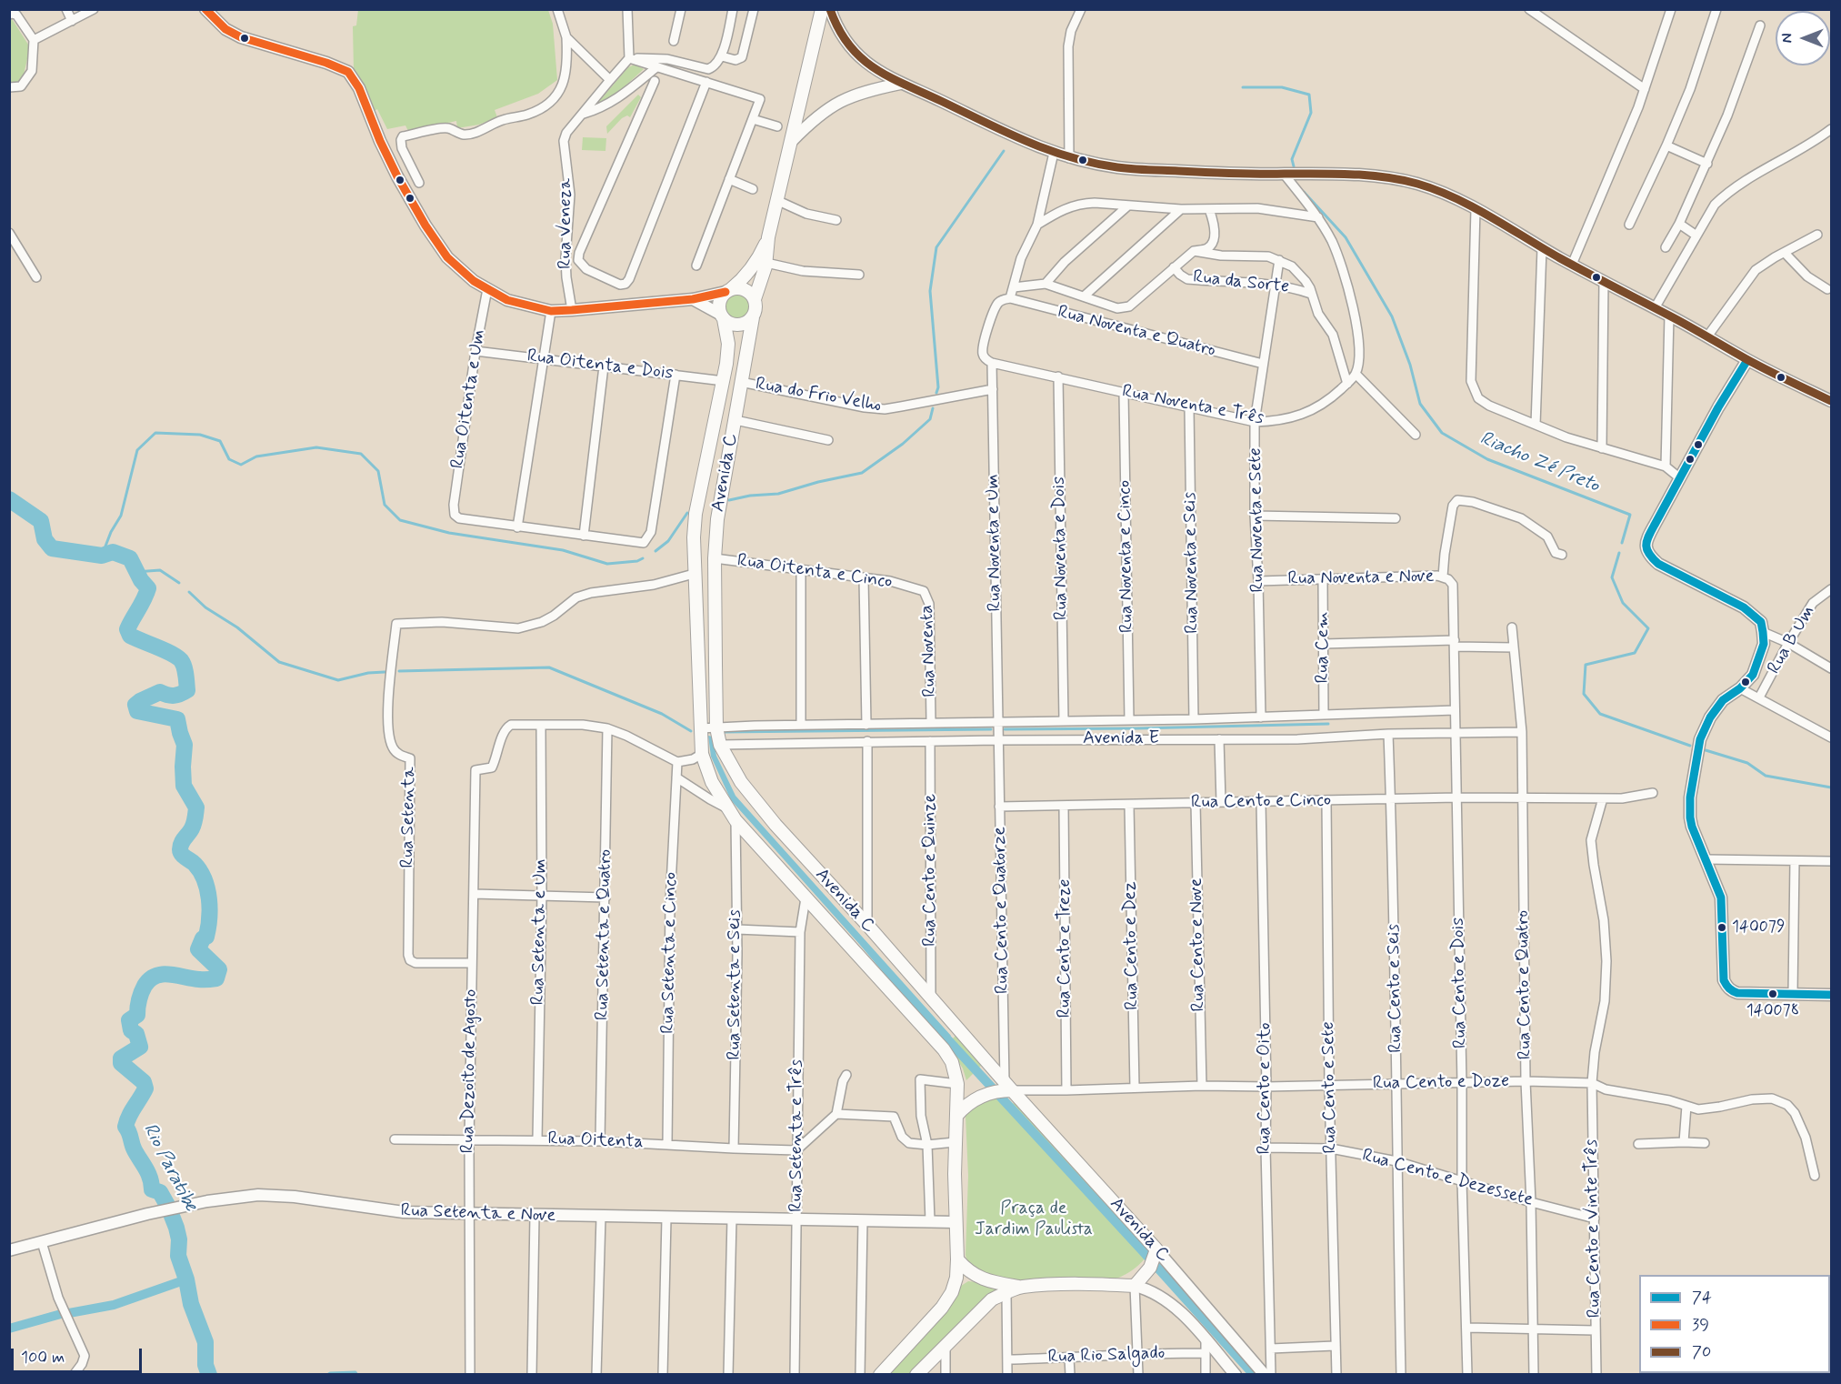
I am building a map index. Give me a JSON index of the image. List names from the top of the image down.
{
  "streets": {
    "main road": ["Avenida C", "Rua Setenta e Nove"],
    "street": [
      "Rua Veneza",
      "Rua da Sorte",
      "Rua Noventa e Quatro",
      "Rua Oitenta e Dois",
      "Rua do Frio Velho",
      "Rua Oitenta e Um",
      "Rua Noventa e Três",
      "Rua Noventa e Sete",
      "Rua Noventa e Um",
      "Rua Noventa e Dois",
      "Rua Noventa e Cinco",
      "Rua Noventa e Seis",
      "Rua Oitenta e Cinco",
      "Rua Noventa e Nove",
      "Rua B Um",
      "Rua Cem",
      "Rua Noventa",
      "Avenida E",
      "Rua Cento e Cinco",
      "Rua Setenta",
      "Rua Cento e Quinze",
      "Rua Cento e Quatorze",
      "Rua Setenta e Um",
      "Rua Setenta e Quatro",
      "Rua Cento e Nove",
      "Rua Cento e Dez",
      "Rua Cento e Treze",
      "Rua Setenta e Cinco",
      "Rua Cento e Dois",
      "Rua Setenta e Seis",
      "Rua Cento e Quatro",
      "Rua Cento e Seis",
      "Rua Dezoito de Agosto",
      "Rua Cento e Doze",
      "Rua Cento e Sete",
      "Rua Cento e Oito",
      "Rua Setenta e Três",
      "Rua Oitenta",
      "Rua Cento e Dezessete",
      "Rua Cento e Vinte Três",
      "Rua Rio Salgado"
    ]
  },
  "crossings": [
    ["Rua da Sorte", "Rua Noventa e Sete"],
    ["Rua Noventa e Quatro", "Rua Noventa e Sete"],
    ["Rua Oitenta e Dois", "Rua Oitenta e Um"],
    ["Rua Oitenta e Dois", "Avenida C"],
    ["Rua do Frio Velho", "Avenida C"],
    ["Rua do Frio Velho", "Rua Noventa e Um"],
    ["Rua Noventa e Três", "Rua Noventa e Sete"],
    ["Rua Noventa e Três", "Rua Noventa e Um"],
    ["Rua Noventa e Três", "Rua Noventa e Dois"],
    ["Rua Noventa e Três", "Rua Noventa e Cinco"],
    ["Rua Noventa e Três", "Rua Noventa e Seis"],
    ["Avenida C", "Rua Oitenta e Cinco"],
    ["Avenida C", "Avenida E"],
    ["Avenida C", "Rua Setenta"],
    ["Avenida C", "Rua Cento e Quinze"],
    ["Avenida C", "Rua Cento e Quatorze"],
    ["Avenida C", "Rua Setenta e Seis"],
    ["Avenida C", "Rua Cento e Doze"],
    ["Avenida C", "Rua Setenta e Três"],
    ["Avenida C", "Rua Setenta e Nove"],
    ["Rua Noventa e Sete", "Rua Noventa e Nove"],
    ["Rua Noventa e Sete", "Avenida E"],
    ["Rua Noventa e Um", "Avenida E"],
    ["Rua Noventa e Um", "Rua Cento e Quatorze"],
    ["Rua Noventa e Dois", "Avenida E"],
    ["Rua Noventa e Cinco", "Avenida E"],
    ["Rua Noventa e Seis", "Avenida E"],
    ["Rua Oitenta e Cinco", "Rua Noventa"],
    ["Rua Noventa e Nove", "Rua Cem"],
    ["Rua Noventa e Nove", "Rua Cento e Dois"],
    ["Rua Cem", "Avenida E"],
    ["Rua Noventa", "Avenida E"],
    ["Avenida E", "Rua Cento e Quinze"],
    ["Avenida E", "Rua Cento e Quatorze"],
    ["Avenida E", "Rua Cento e Dois"],
    ["Avenida E", "Rua Cento e Quatro"],
    ["Avenida E", "Rua Cento e Seis"],
    ["Rua Cento e Cinco", "Rua Cento e Quatorze"],
    ["Rua Cento e Cinco", "Rua Cento e Nove"],
    ["Rua Cento e Cinco", "Rua Cento e Dez"],
    ["Rua Cento e Cinco", "Rua Cento e Treze"],
    ["Rua Cento e Cinco", "Rua Cento e Dois"],
    ["Rua Cento e Cinco", "Rua Cento e Quatro"],
    ["Rua Cento e Cinco", "Rua Cento e Seis"],
    ["Rua Cento e Cinco", "Rua Cento e Sete"],
    ["Rua Cento e Cinco", "Rua Cento e Oito"],
    ["Rua Cento e Cinco", "Rua Cento e Vinte Três"],
    ["Rua Setenta", "Rua Dezoito de Agosto"],
    ["Rua Cento e Quatorze", "Rua Cento e Doze"],
    ["Rua Setenta e Um", "Rua Dezoito de Agosto"],
    ["Rua Setenta e Um", "Rua Oitenta"],
    ["Rua Setenta e Quatro", "Rua Oitenta"],
    ["Rua Cento e Nove", "Rua Cento e Doze"],
    ["Rua Cento e Dez", "Rua Cento e Doze"],
    ["Rua Cento e Treze", "Rua Cento e Doze"],
    ["Rua Setenta e Cinco", "Rua Oitenta"],
    ["Rua Cento e Dois", "Rua Cento e Doze"],
    ["Rua Cento e Dois", "Rua Cento e Dezessete"],
    ["Rua Setenta e Seis", "Rua Oitenta"],
    ["Rua Cento e Quatro", "Rua Cento e Doze"],
    ["Rua Cento e Quatro", "Rua Cento e Dezessete"],
    ["Rua Cento e Seis", "Rua Cento e Doze"],
    ["Rua Cento e Seis", "Rua Cento e Dezessete"],
    ["Rua Dezoito de Agosto", "Rua Oitenta"],
    ["Rua Dezoito de Agosto", "Rua Setenta e Nove"],
    ["Rua Cento e Doze", "Rua Cento e Sete"],
    ["Rua Cento e Doze", "Rua Cento e Oito"],
    ["Rua Cento e Doze", "Rua Cento e Vinte Três"],
    ["Rua Cento e Sete", "Rua Cento e Dezessete"],
    ["Rua Cento e Oito", "Rua Cento e Dezessete"],
    ["Rua Setenta e Três", "Rua Oitenta"],
    ["Rua Setenta e Três", "Rua Setenta e Nove"],
    ["Rua Cento e Dezessete", "Rua Cento e Vinte Três"]
  ],
  "water": ["Riacho Zé Preto", "Rio Paratibe"],
  "parks": ["Praça de Jardim Paulista"],
  "places": ["140079", "140078"],
  "lines": ["transit line 39", "transit line 70", "transit line 74"],
  "legend": ["74", "39", "70"],
  "scale_bar": "100 m",
  "north": "left"
}
